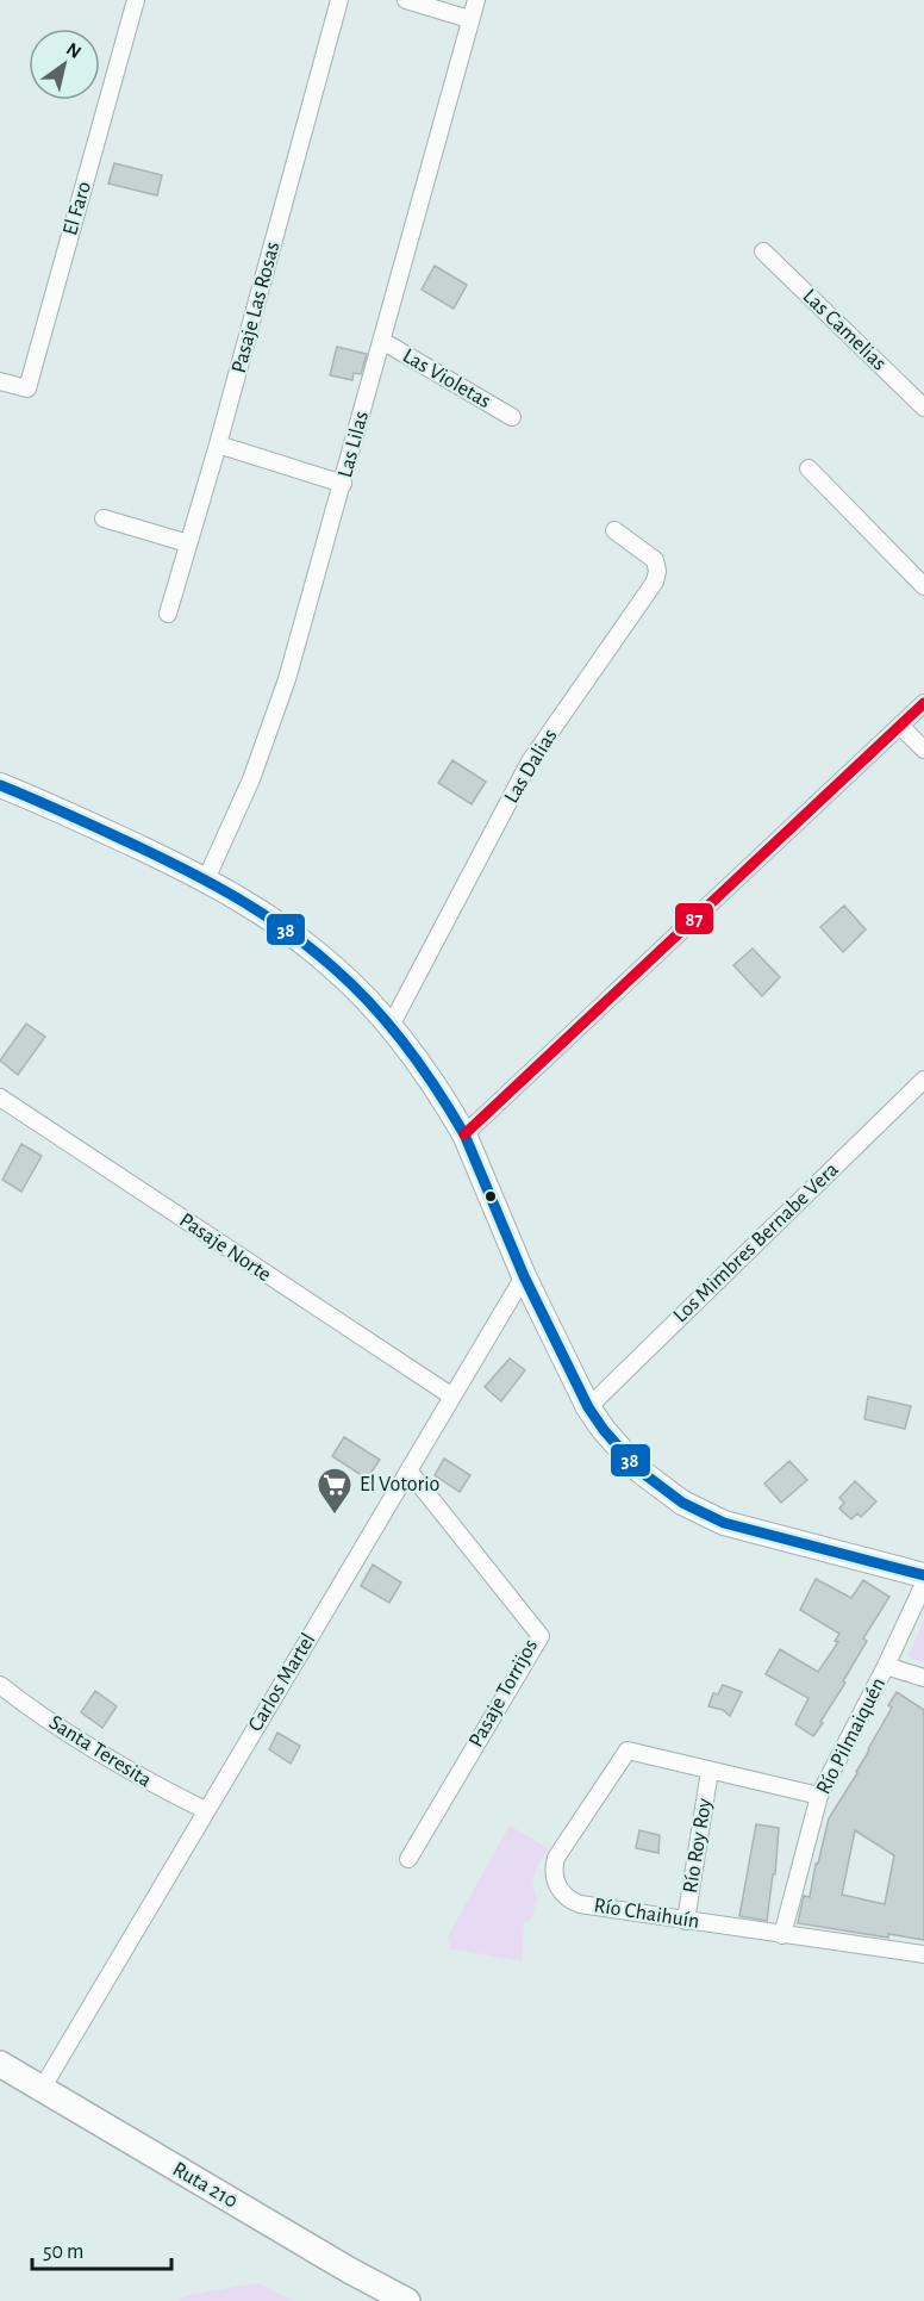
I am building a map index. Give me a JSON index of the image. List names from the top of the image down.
{
  "streets": {
    "main road": ["Ruta 210"],
    "street": [
      "El Faro",
      "Pasaje Las Rosas",
      "Las Camelias",
      "Las Violetas",
      "Las Lilas",
      "Las Dalias",
      "Los Mimbres Bernabe Vera",
      "Pasaje Norte",
      "Carlos Martel",
      "Pasaje Torrijos",
      "Río Pilmaiquén",
      "Santa Teresita",
      "Río Roy Roy",
      "Río Chaihuín"
    ]
  },
  "crossings": [
    ["Las Violetas", "Las Lilas"],
    ["Pasaje Norte", "Carlos Martel"],
    ["Carlos Martel", "Pasaje Torrijos"],
    ["Carlos Martel", "Santa Teresita"],
    ["Carlos Martel", "Ruta 210"],
    ["Río Pilmaiquén", "Río Chaihuín"],
    ["Río Roy Roy", "Río Chaihuín"]
  ],
  "places": {
    "supermarket": ["El Votorio"]
  },
  "lines": ["transit line 87", "transit line 38"],
  "scale_bar": "50 m",
  "north": "top right"
}
